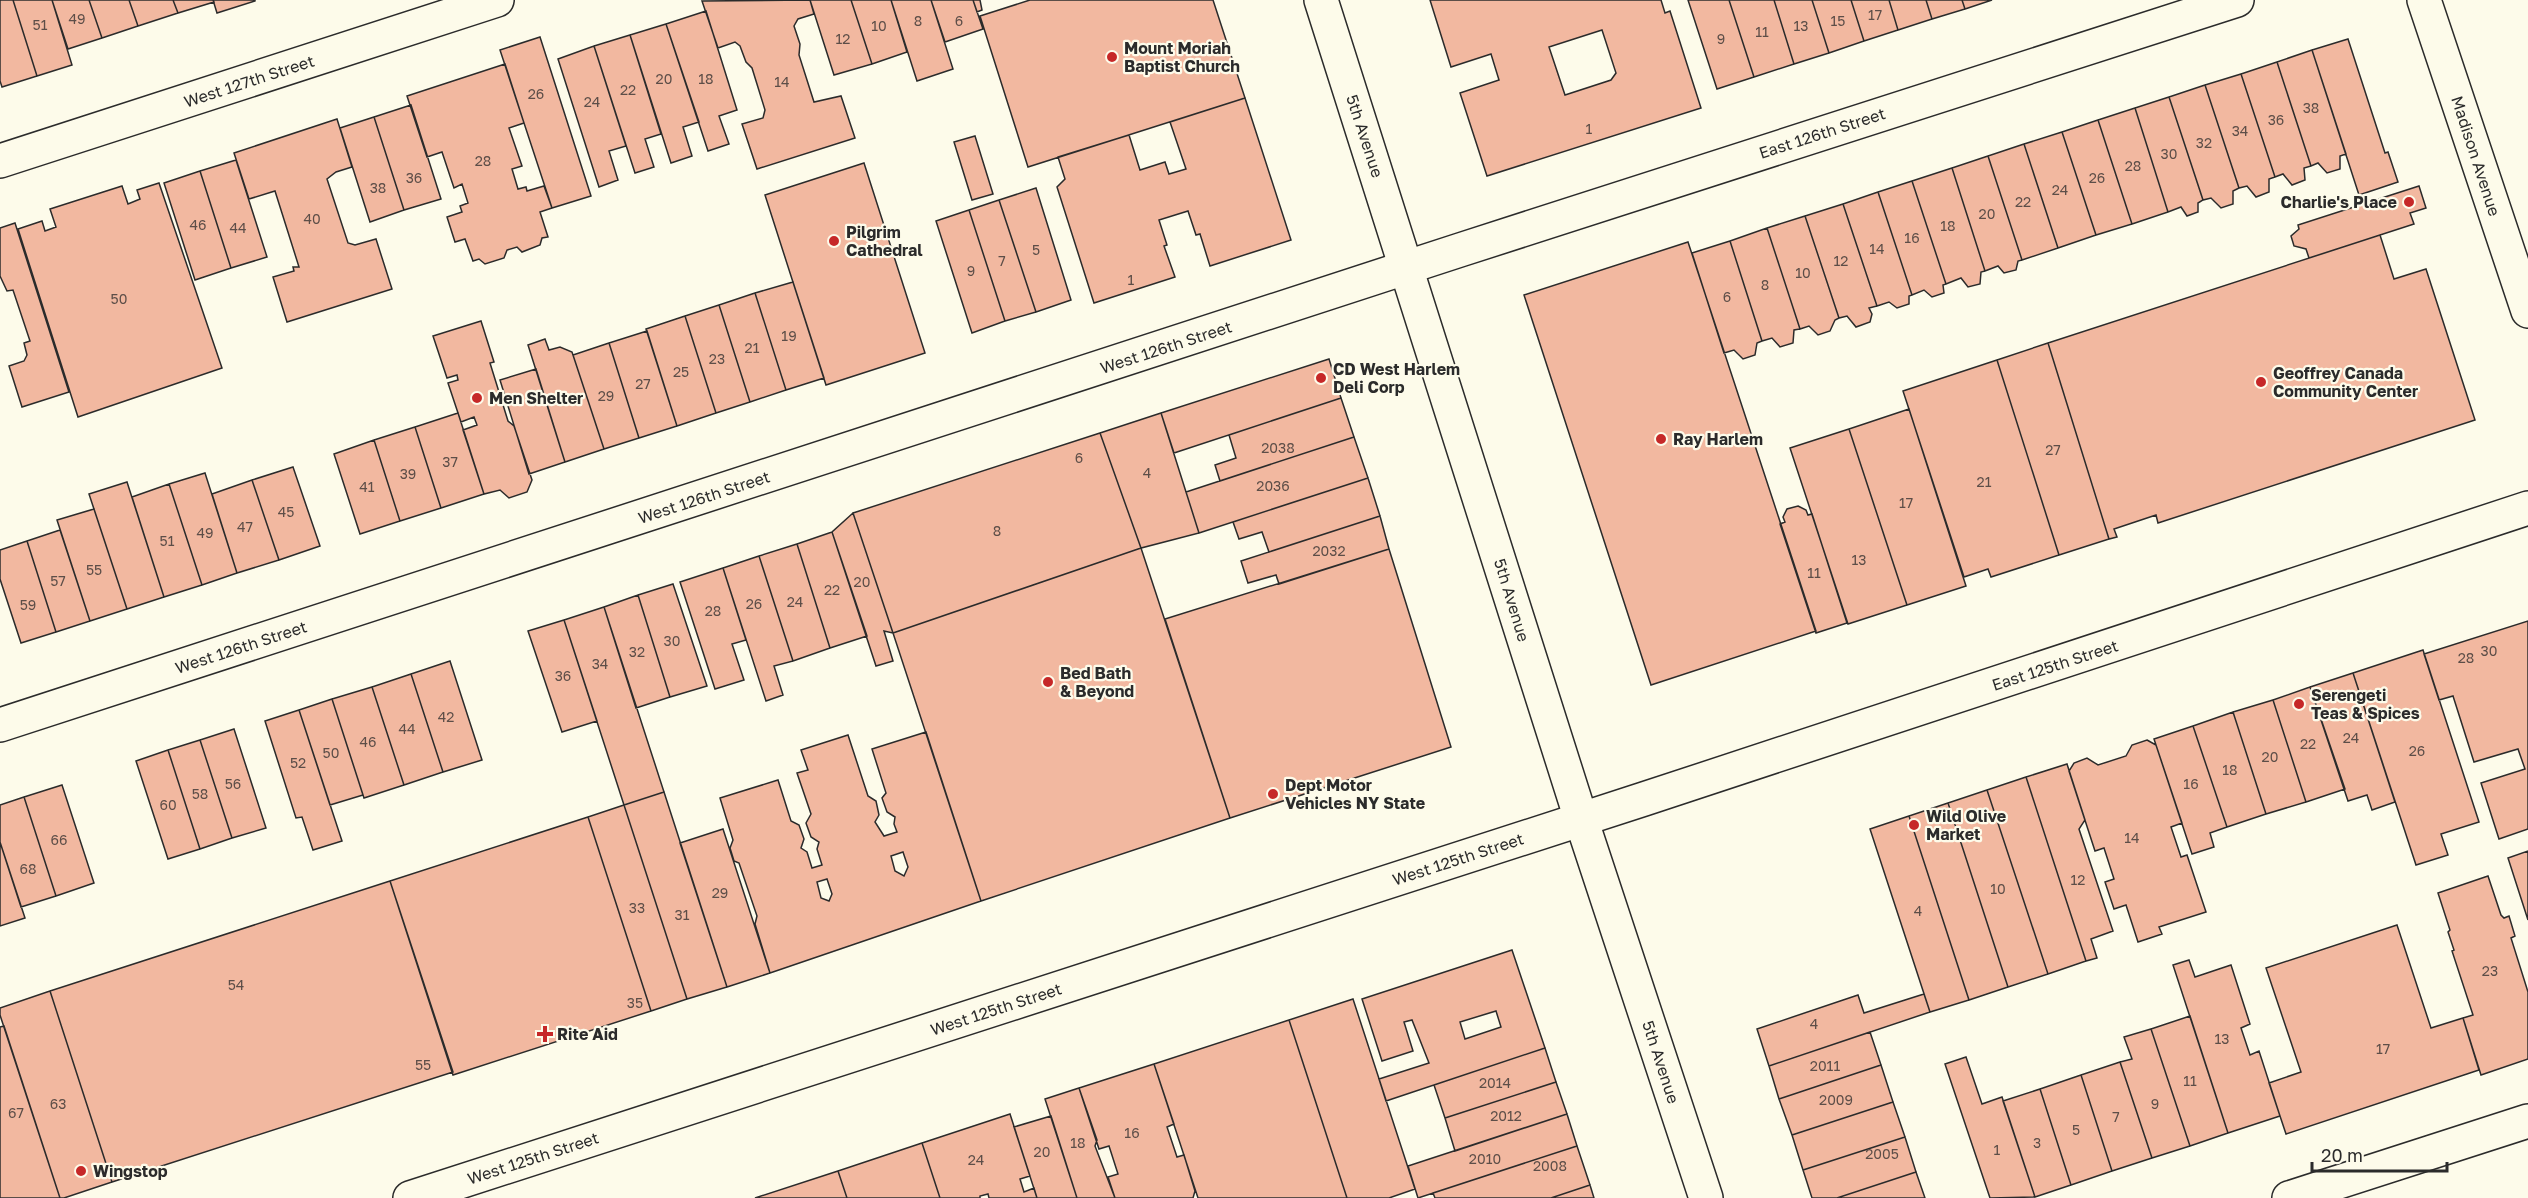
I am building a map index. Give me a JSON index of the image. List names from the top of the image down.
{
  "streets": {
    "main road": [
      "West 127th Street",
      "East 126th Street",
      "5th Avenue",
      "Madison Avenue",
      "West 126th Street",
      "East 125th Street",
      "West 125th Street"
    ]
  },
  "crossings": [
    ["East 126th Street", "5th Avenue"],
    ["East 126th Street", "West 126th Street"],
    ["5th Avenue", "West 126th Street"],
    ["5th Avenue", "East 125th Street"],
    ["5th Avenue", "West 125th Street"],
    ["East 125th Street", "West 125th Street"]
  ],
  "places": {
    "other": [
      "Mount Moriah Baptist Church",
      "Charlie's Place",
      "Pilgrim Cathedral",
      "CD West Harlem Deli Corp",
      "Geoffrey Canada Community Center",
      "Men Shelter",
      "Ray Harlem",
      "Bed Bath & Beyond",
      "Serengeti Teas & Spices",
      "Dept Motor Vehicles NY State",
      "Wild Olive Market",
      "Wingstop"
    ],
    "health": ["Rite Aid"]
  },
  "house_numbers": [
    "17",
    "49",
    "8",
    "6",
    "15",
    "51",
    "10",
    "13",
    "11",
    "12",
    "9",
    "20",
    "18",
    "14",
    "22",
    "26",
    "24",
    "38",
    "36",
    "1",
    "34",
    "32",
    "30",
    "28",
    "28",
    "36",
    "26",
    "38",
    "24",
    "22",
    "20",
    "40",
    "46",
    "18",
    "44",
    "16",
    "14",
    "5",
    "7",
    "12",
    "9",
    "10",
    "1",
    "8",
    "6",
    "50",
    "19",
    "21",
    "23",
    "25",
    "27",
    "29",
    "2038",
    "27",
    "6",
    "37",
    "4",
    "39",
    "21",
    "2036",
    "41",
    "17",
    "45",
    "47",
    "8",
    "49",
    "51",
    "2032",
    "13",
    "55",
    "11",
    "57",
    "20",
    "22",
    "24",
    "26",
    "59",
    "28",
    "30",
    "30",
    "32",
    "28",
    "34",
    "36",
    "42",
    "44",
    "24",
    "46",
    "22",
    "26",
    "50",
    "20",
    "52",
    "18",
    "56",
    "16",
    "58",
    "60",
    "14",
    "66",
    "68",
    "12",
    "10",
    "29",
    "33",
    "4",
    "31",
    "23",
    "54",
    "35",
    "4",
    "13",
    "17",
    "55",
    "2011",
    "11",
    "2014",
    "2009",
    "63",
    "9",
    "67",
    "2012",
    "7",
    "5",
    "16",
    "18",
    "3",
    "1",
    "20",
    "2005",
    "2010",
    "24",
    "2008"
  ],
  "scale_bar": "20 m"
}
